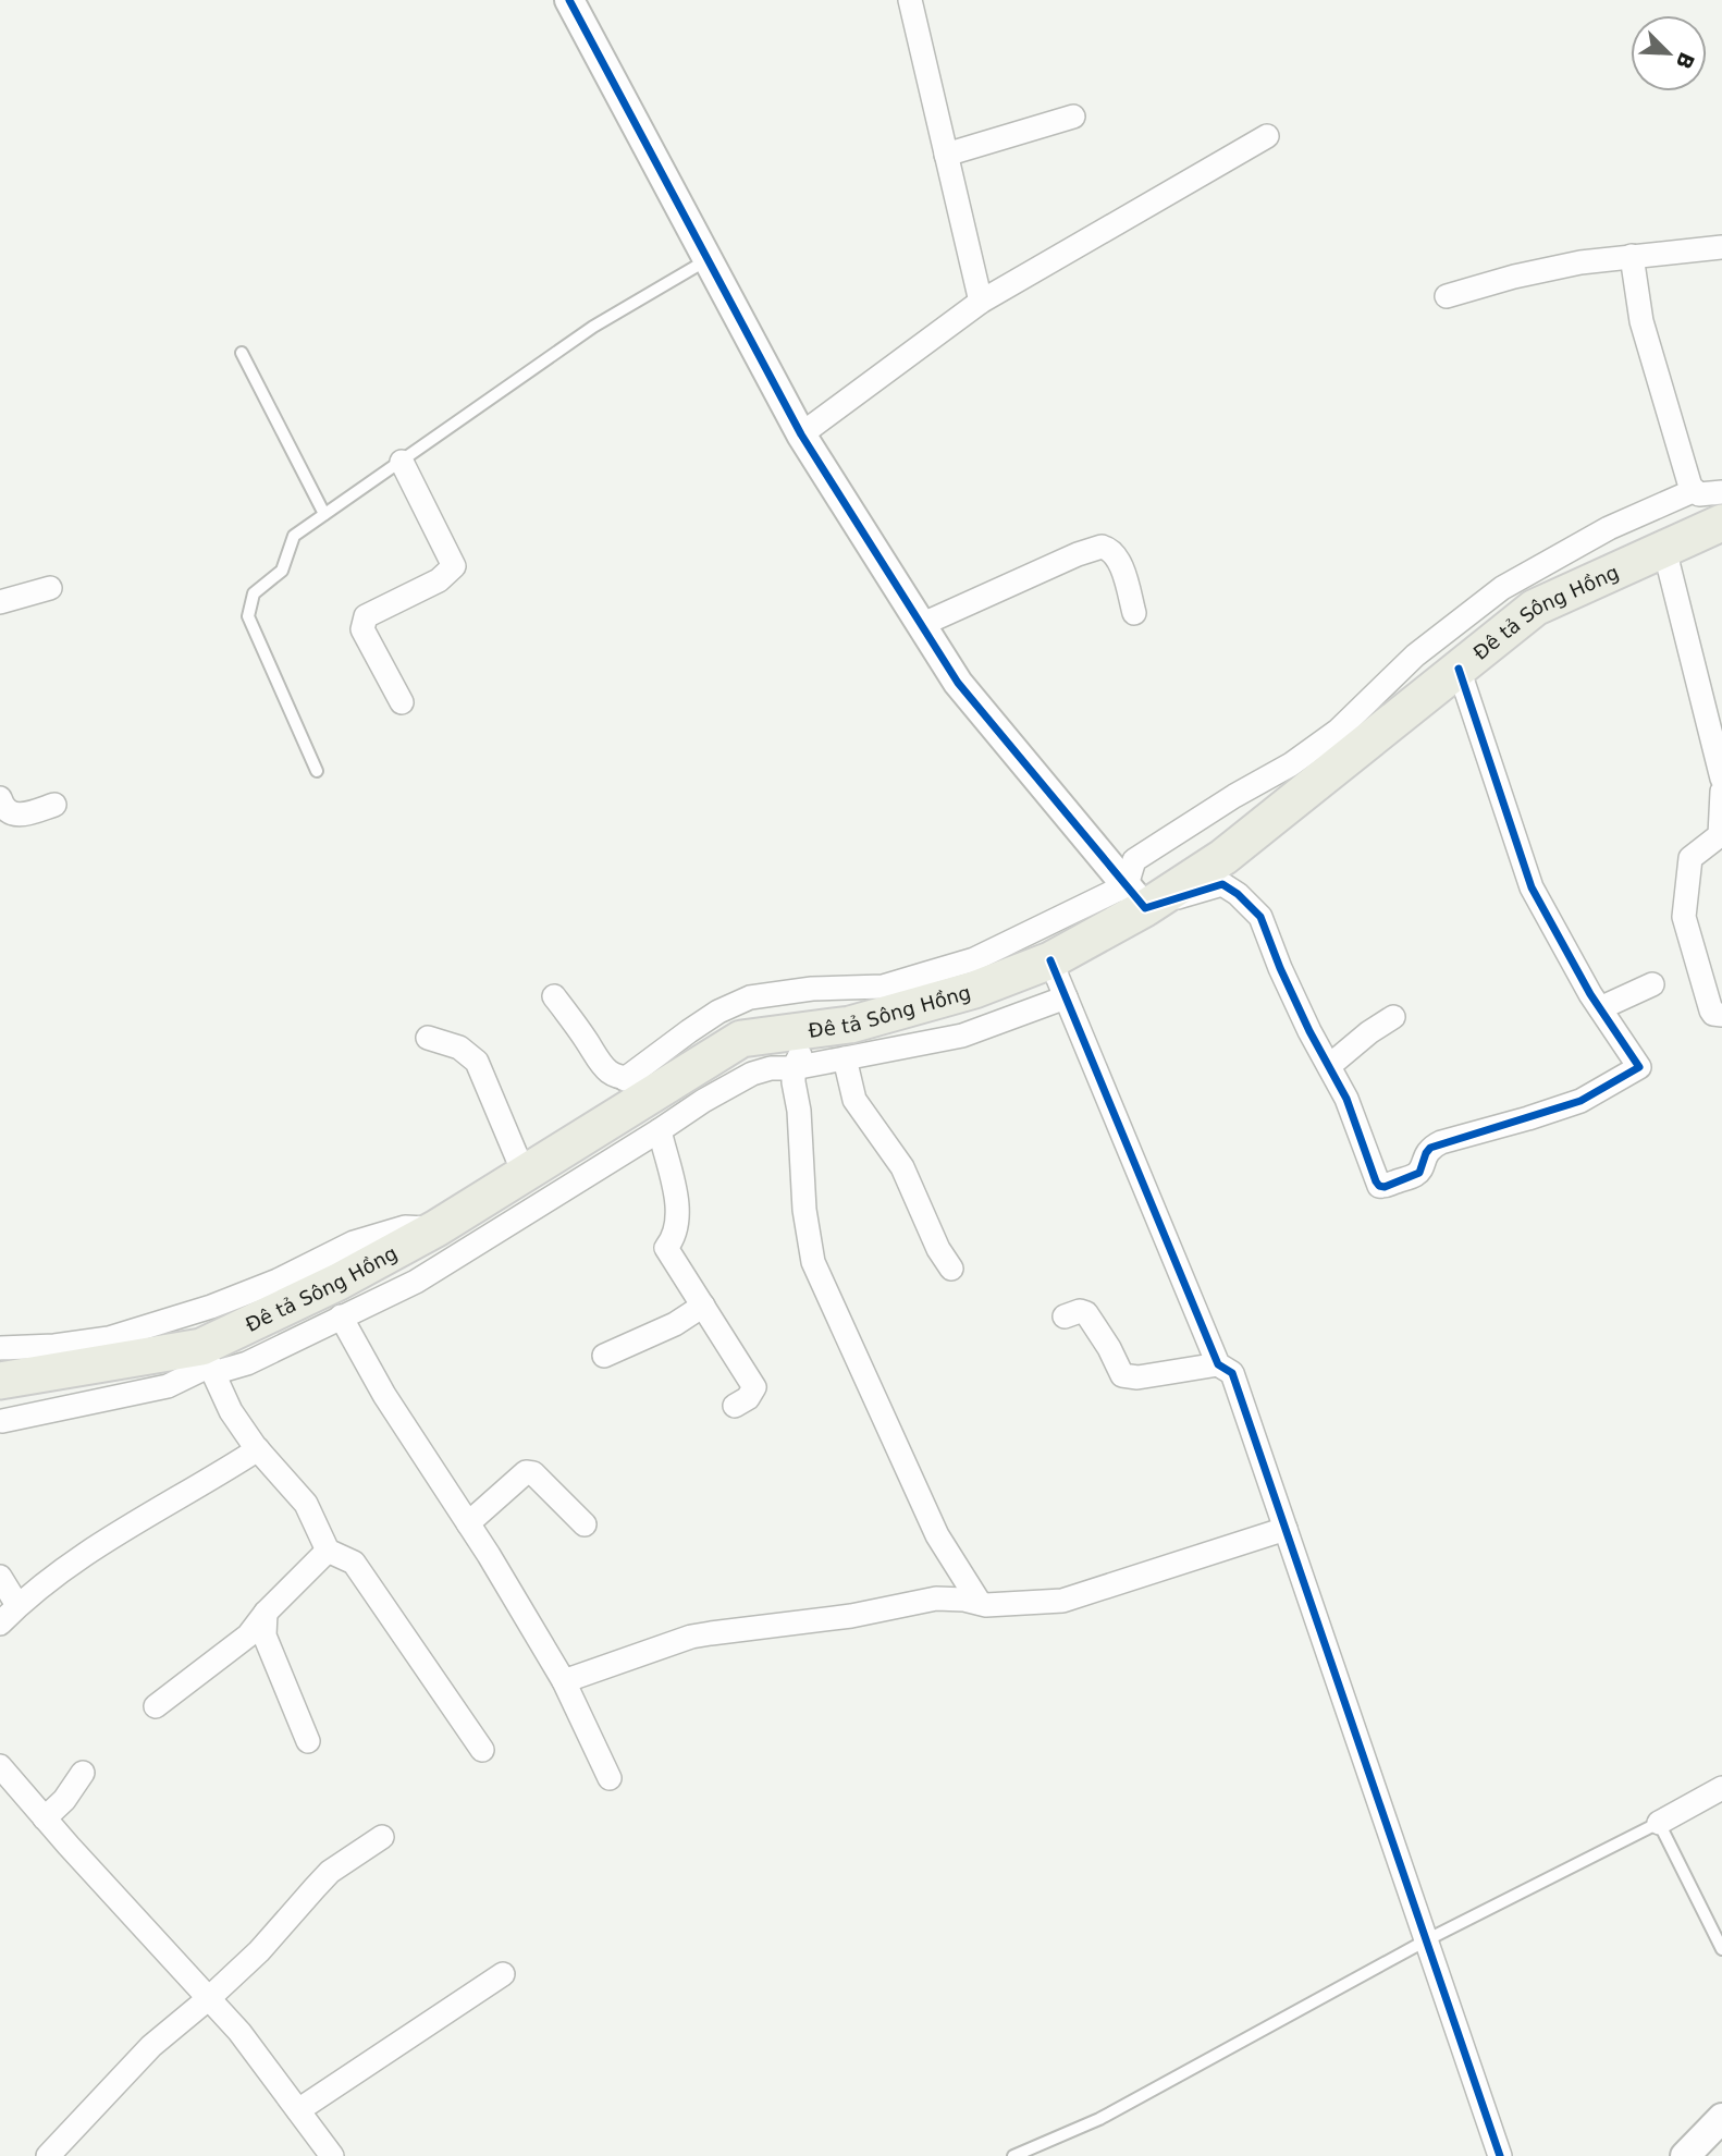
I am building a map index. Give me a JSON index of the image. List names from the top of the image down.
{
  "streets": {
    "main road": ["Đê tả Sông Hồng"]
  },
  "north": "bottom right"
}
